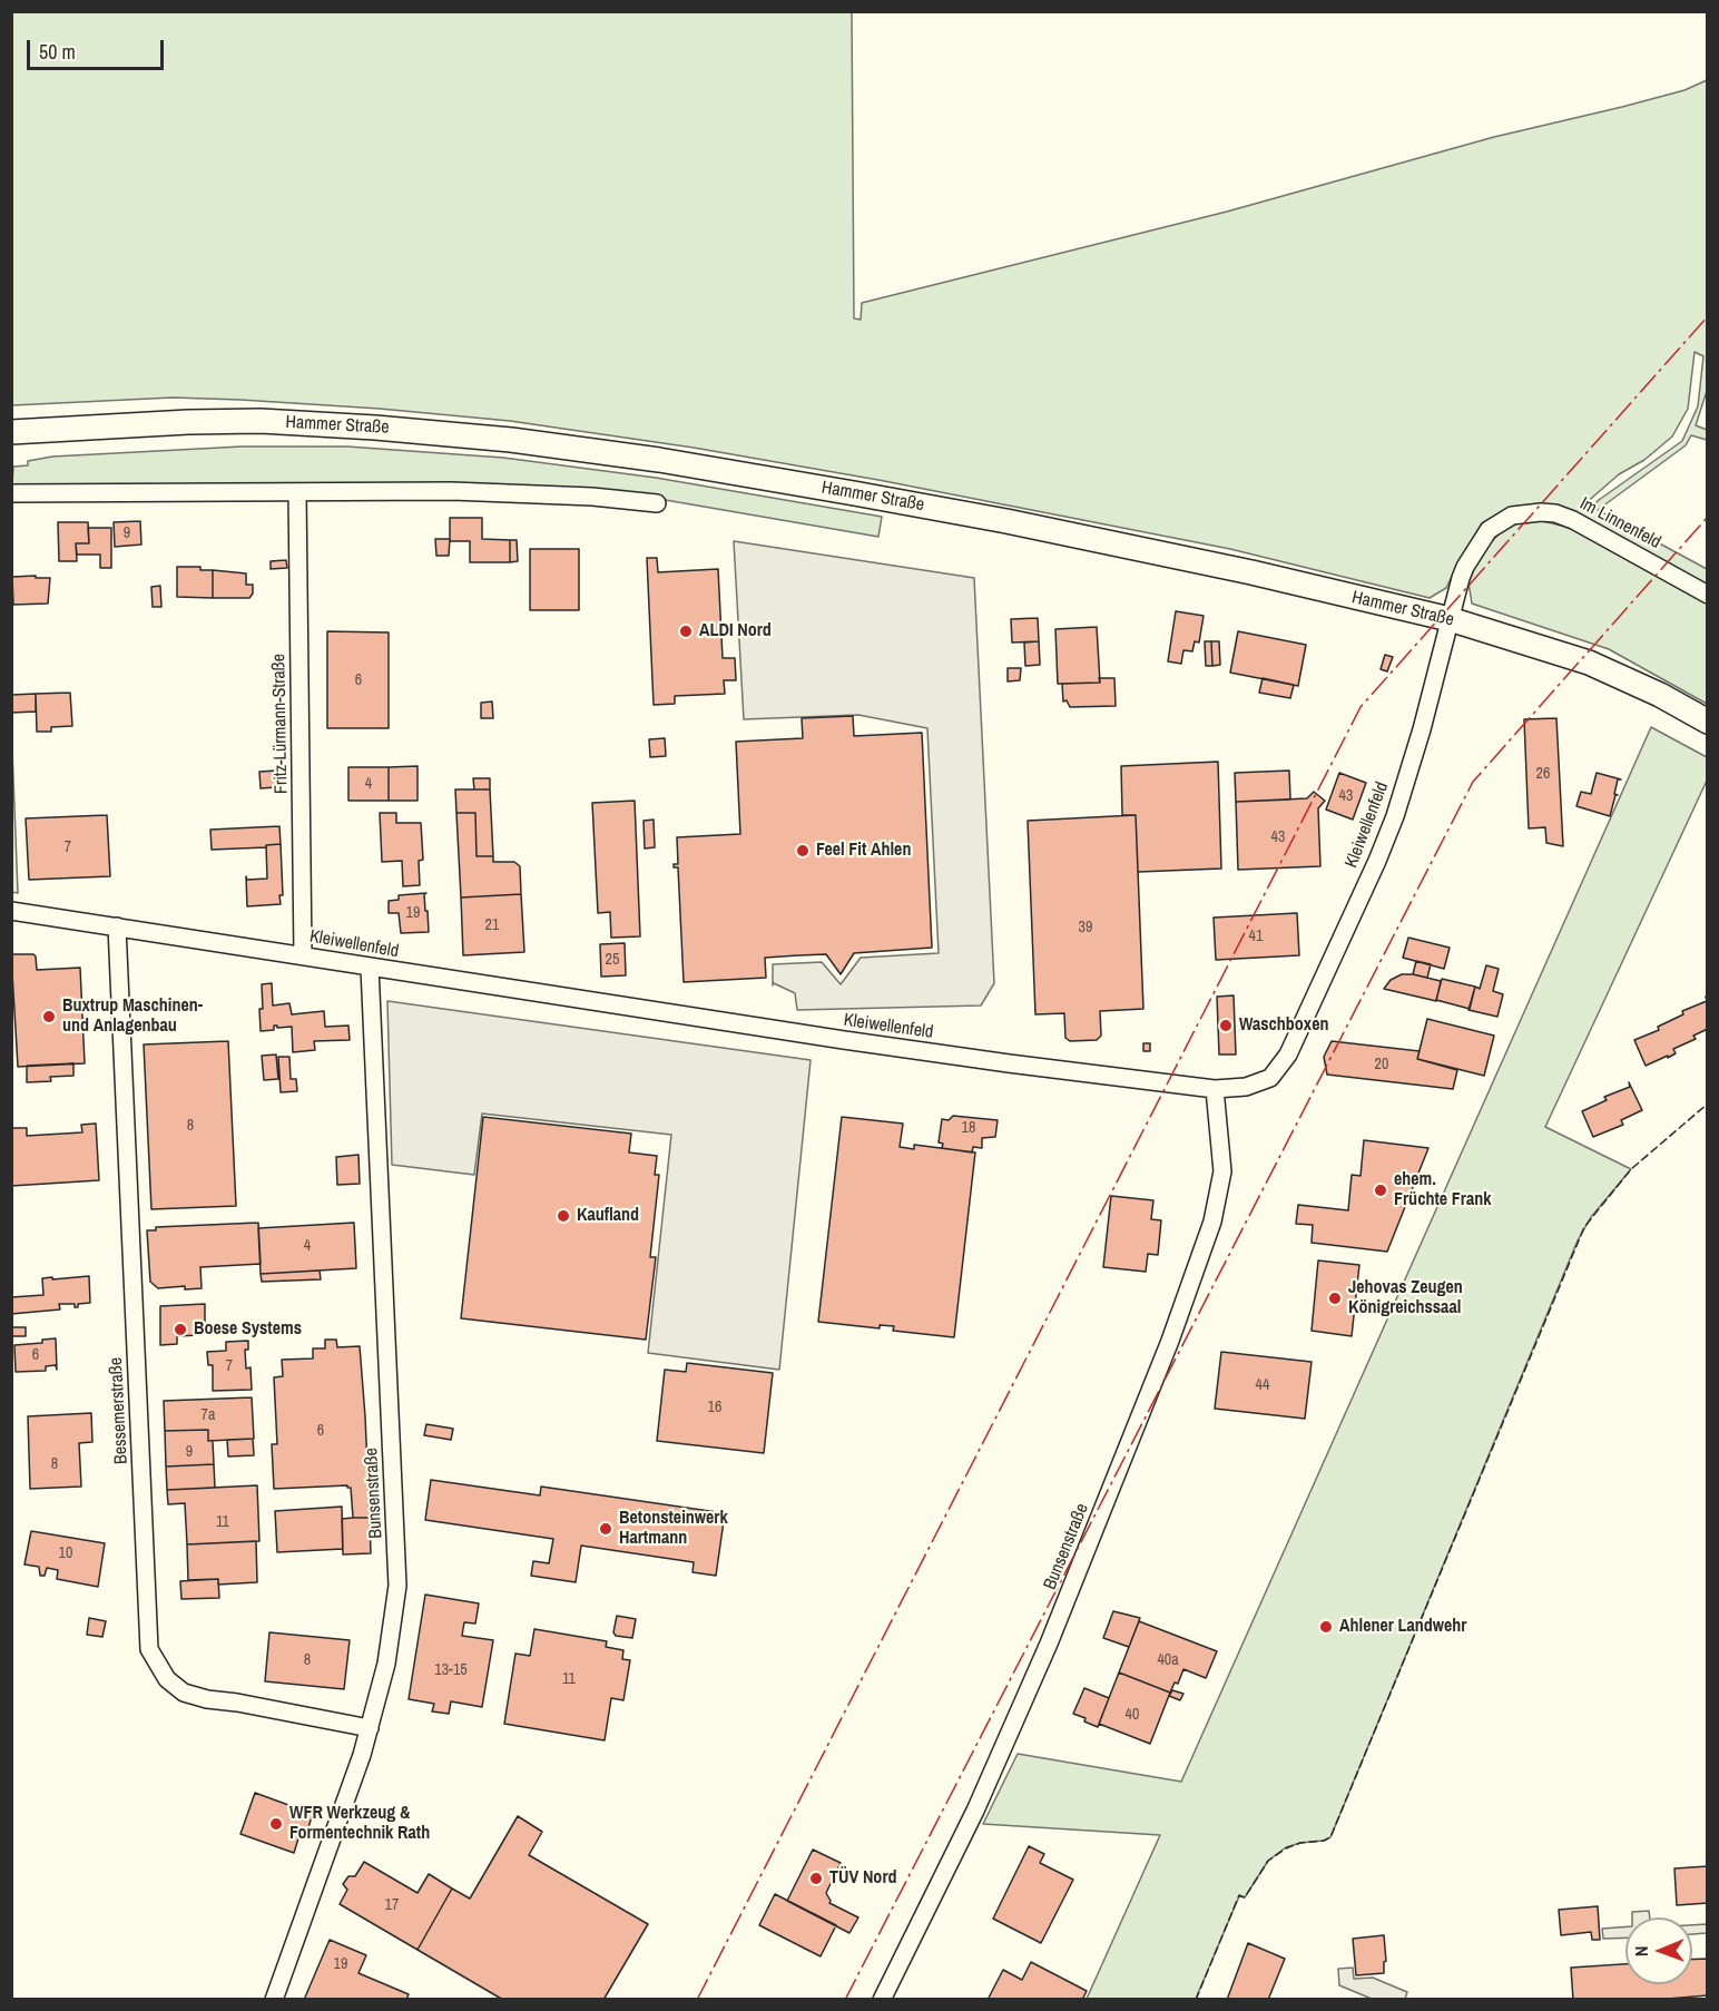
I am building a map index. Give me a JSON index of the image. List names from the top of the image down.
{
  "streets": {
    "main road": ["Hammer Straße"],
    "street": [
      "Im Linnenfeld",
      "Fritz-Lürmann-Straße",
      "Kleiwellenfeld",
      "Bessemerstraße",
      "Bunsenstraße"
    ]
  },
  "crossings": [
    ["Hammer Straße", "Im Linnenfeld"],
    ["Hammer Straße", "Kleiwellenfeld"],
    ["Im Linnenfeld", "Kleiwellenfeld"],
    ["Fritz-Lürmann-Straße", "Kleiwellenfeld"],
    ["Kleiwellenfeld", "Bessemerstraße"],
    ["Kleiwellenfeld", "Bunsenstraße"],
    ["Bessemerstraße", "Bunsenstraße"]
  ],
  "places": [
    "ALDI Nord",
    "Feel Fit Ahlen",
    "Buxtrup Maschinen- und Anlagenbau",
    "Waschboxen",
    "ehem. Früchte Frank",
    "Kaufland",
    "Jehovas Zeugen Königreichssaal",
    "Boese Systems",
    "Betonsteinwerk Hartmann",
    "Ahlener Landwehr",
    "WFR Werkzeug & Formentechnik Rath",
    "TÜV Nord"
  ],
  "house_numbers": [
    "9",
    "6",
    "26",
    "4",
    "43",
    "43",
    "7",
    "19",
    "21",
    "39",
    "41",
    "25",
    "20",
    "8",
    "18",
    "4",
    "6",
    "7",
    "44",
    "16",
    "7a",
    "6",
    "9",
    "8",
    "11",
    "10",
    "8",
    "40a",
    "13-15",
    "11",
    "40",
    "17",
    "19"
  ],
  "scale_bar": "50 m",
  "north": "left"
}
